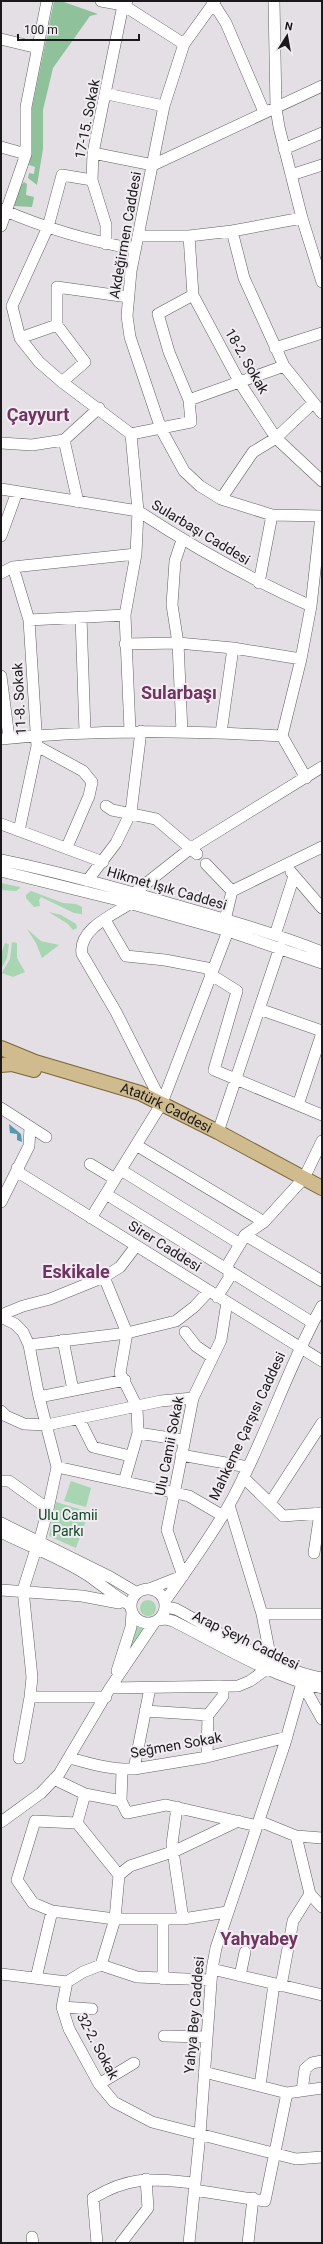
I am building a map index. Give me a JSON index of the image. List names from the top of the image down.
{
  "streets": {
    "main road": ["Atatürk Caddesi"],
    "street": [
      "17-15. Sokak",
      "Akdeğirmen Caddesi",
      "18-2. Sokak",
      "Sularbaşı Caddesi",
      "11-8. Sokak",
      "Hikmet Işık Caddesi",
      "Sirer Caddesi",
      "Mahkeme Çarşısı Caddesi",
      "Ulu Camii Sokak",
      "Arap Şeyh Caddesi",
      "Seğmen Sokak",
      "Yahya Bey Caddesi",
      "32-2. Sokak"
    ]
  },
  "crossings": [
    ["Sirer Caddesi", "Mahkeme Çarşısı Caddesi"],
    ["Sirer Caddesi", "Ulu Camii Sokak"],
    ["Mahkeme Çarşısı Caddesi", "Ulu Camii Sokak"],
    ["Mahkeme Çarşısı Caddesi", "Arap Şeyh Caddesi"],
    ["Arap Şeyh Caddesi", "Yahya Bey Caddesi"],
    ["Seğmen Sokak", "Yahya Bey Caddesi"],
    ["Yahya Bey Caddesi", "32-2. Sokak"]
  ],
  "districts": [
    "Çayyurt",
    "Sularbaşı",
    "Eskikale",
    "Yahyabey"
  ],
  "parks": ["Ulu Camii Parkı"],
  "scale_bar": "100 m",
  "north": "top"
}
